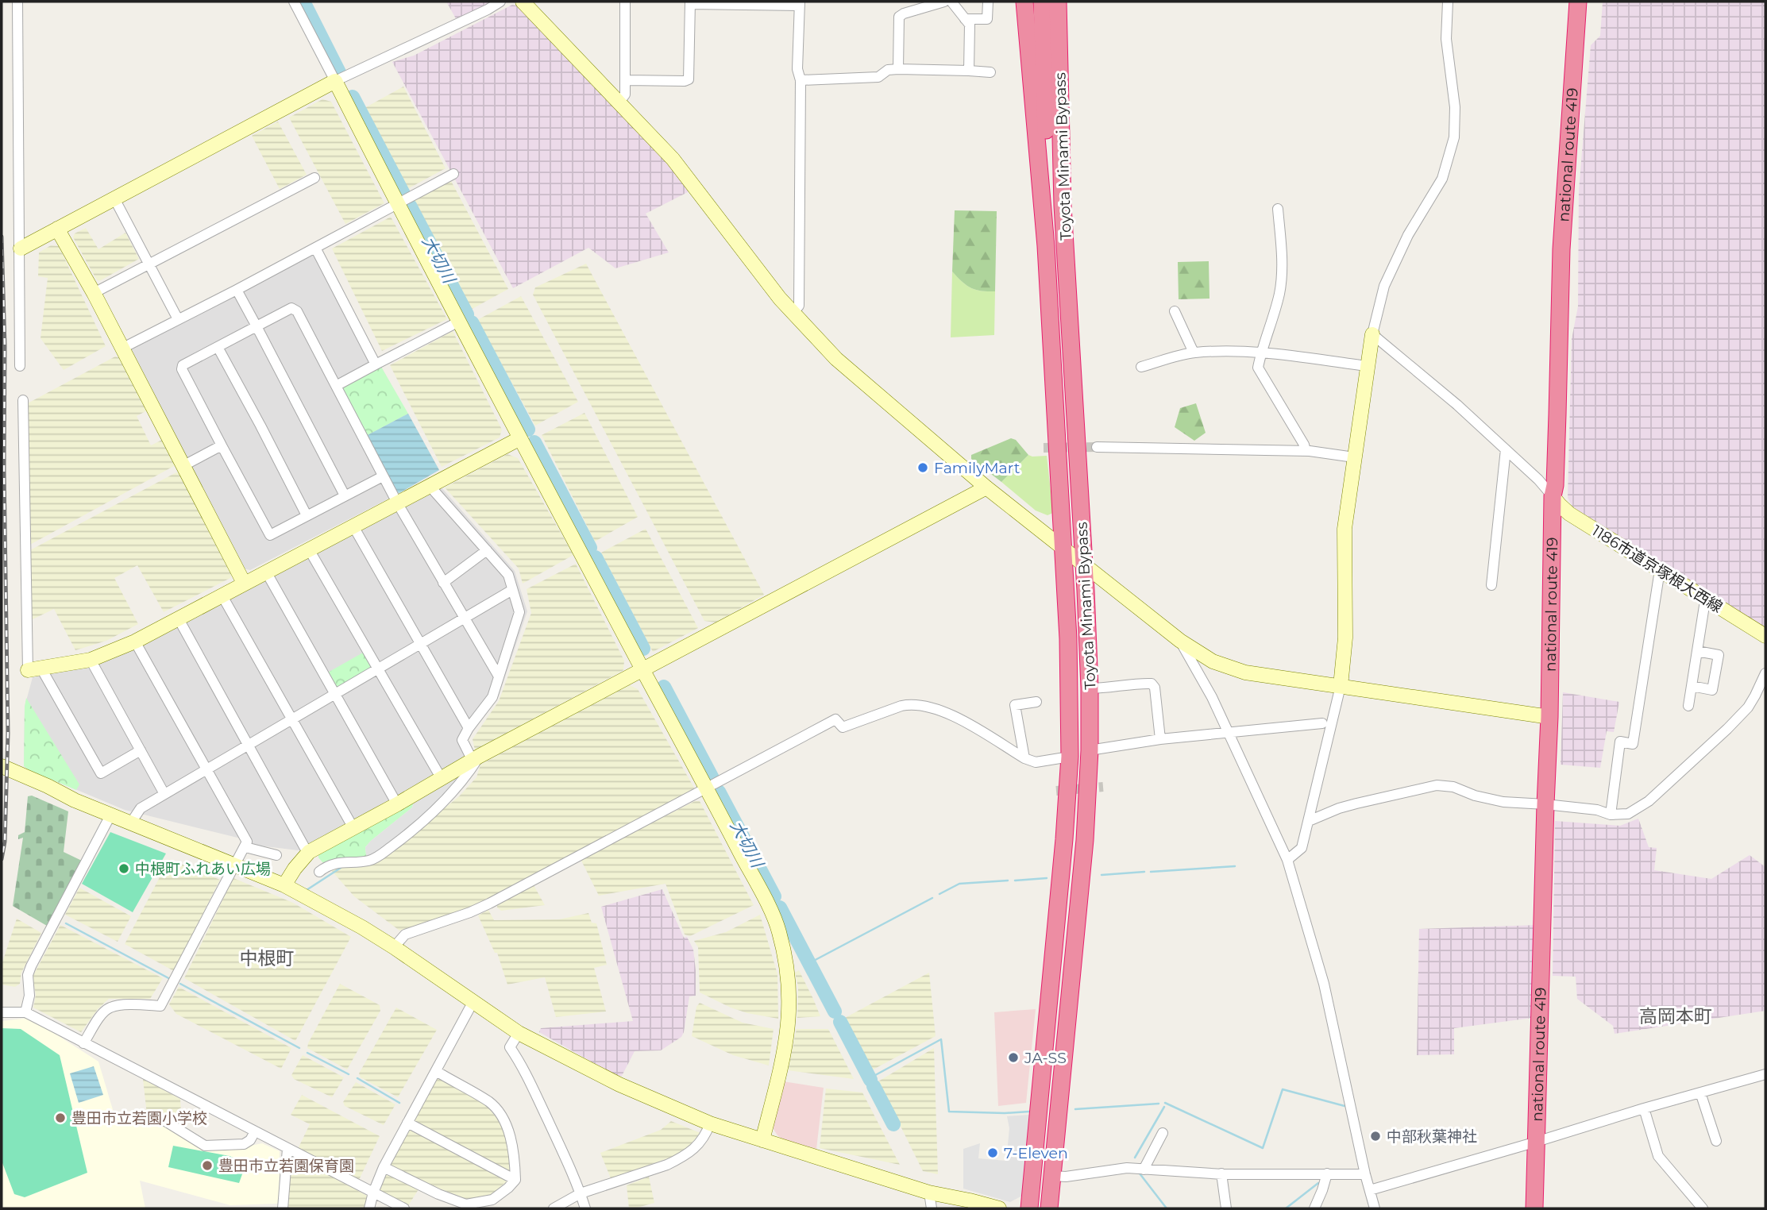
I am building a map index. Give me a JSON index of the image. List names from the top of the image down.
{
  "streets": {
    "highway": ["national route 419", "Toyota Minami Bypass"],
    "street": ["1186市道京塚根大西線"]
  },
  "crossings": [
    ["national route 419", "1186市道京塚根大西線"]
  ],
  "districts": ["中根町", "高岡本町"],
  "water": ["大切川"],
  "places": [
    "FamilyMart",
    "中根町ふれあい広場",
    "JA-SS",
    "豊田市立若園小学校",
    "中部秋葉神社",
    "7-Eleven",
    "豊田市立若園保育園"
  ]
}
